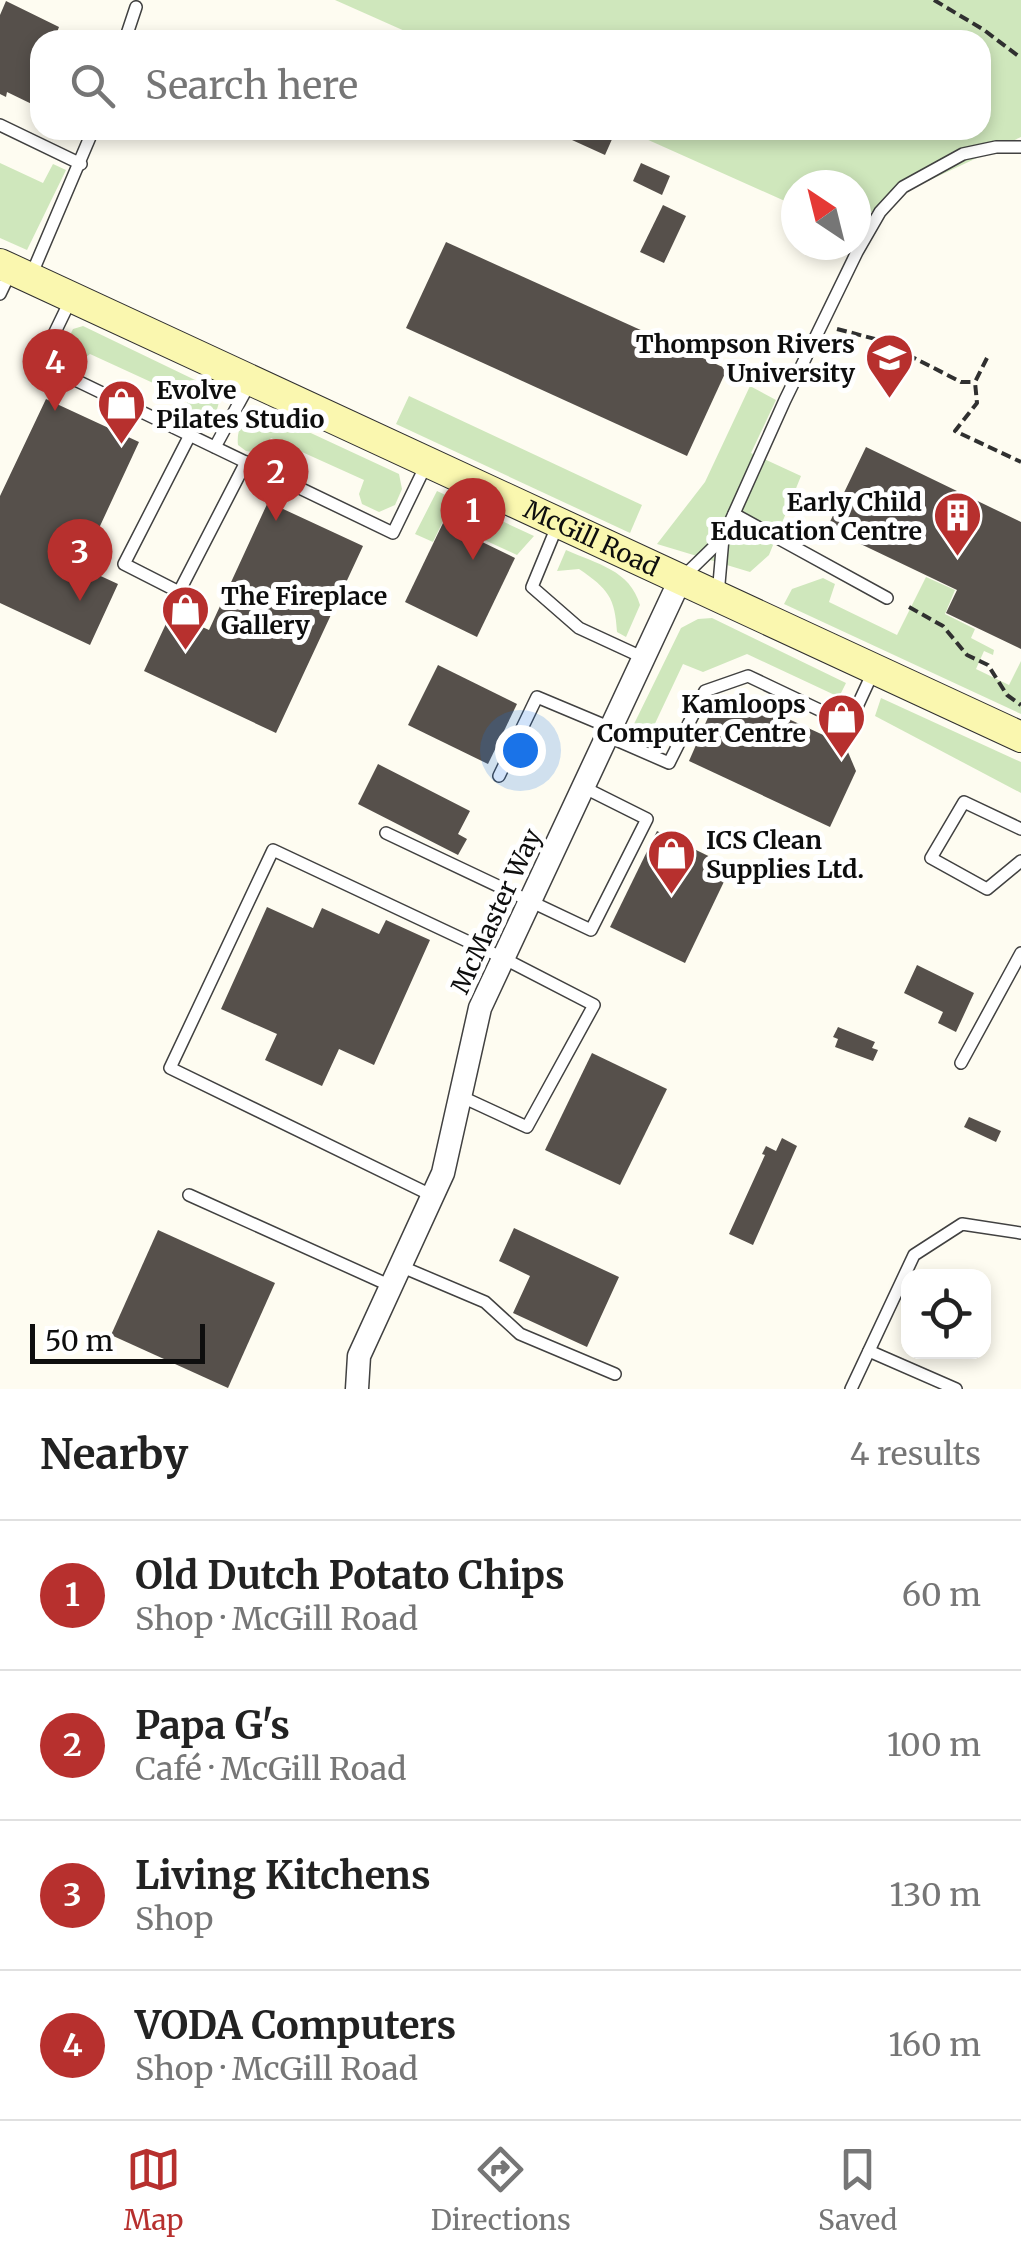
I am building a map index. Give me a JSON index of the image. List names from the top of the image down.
{
  "streets": {
    "street": ["McGill Road", "McMaster Way"]
  },
  "crossings": [
    ["McGill Road", "McMaster Way"]
  ],
  "places": {
    "school or university": ["Thompson Rivers University"],
    "shop": [
      "Evolve Pilates Studio",
      "The Fireplace Gallery",
      "Kamloops Computer Centre",
      "ICS Clean Supplies Ltd."
    ],
    "building": ["Early Child Education Centre"]
  },
  "scale_bar": "50 m",
  "north": "top left",
  "page": {
    "search": "Search here",
    "pins": [
      "4",
      "2",
      "1",
      "3"
    ],
    "scale": "50 m",
    "heading": ["Nearby", "4 results"],
    "list": [
      {
        "mark": "1",
        "name": "Old Dutch Potato Chips",
        "note": "Shop · McGill Road",
        "value": "60 m"
      },
      {
        "mark": "2",
        "name": "Papa G's",
        "note": "Café · McGill Road",
        "value": "100 m"
      },
      {
        "mark": "3",
        "name": "Living Kitchens",
        "note": "Shop",
        "value": "130 m"
      },
      {
        "mark": "4",
        "name": "VODA Computers",
        "note": "Shop · McGill Road",
        "value": "160 m"
      }
    ],
    "nav": ["Map", "Directions", "Saved"]
  }
}
